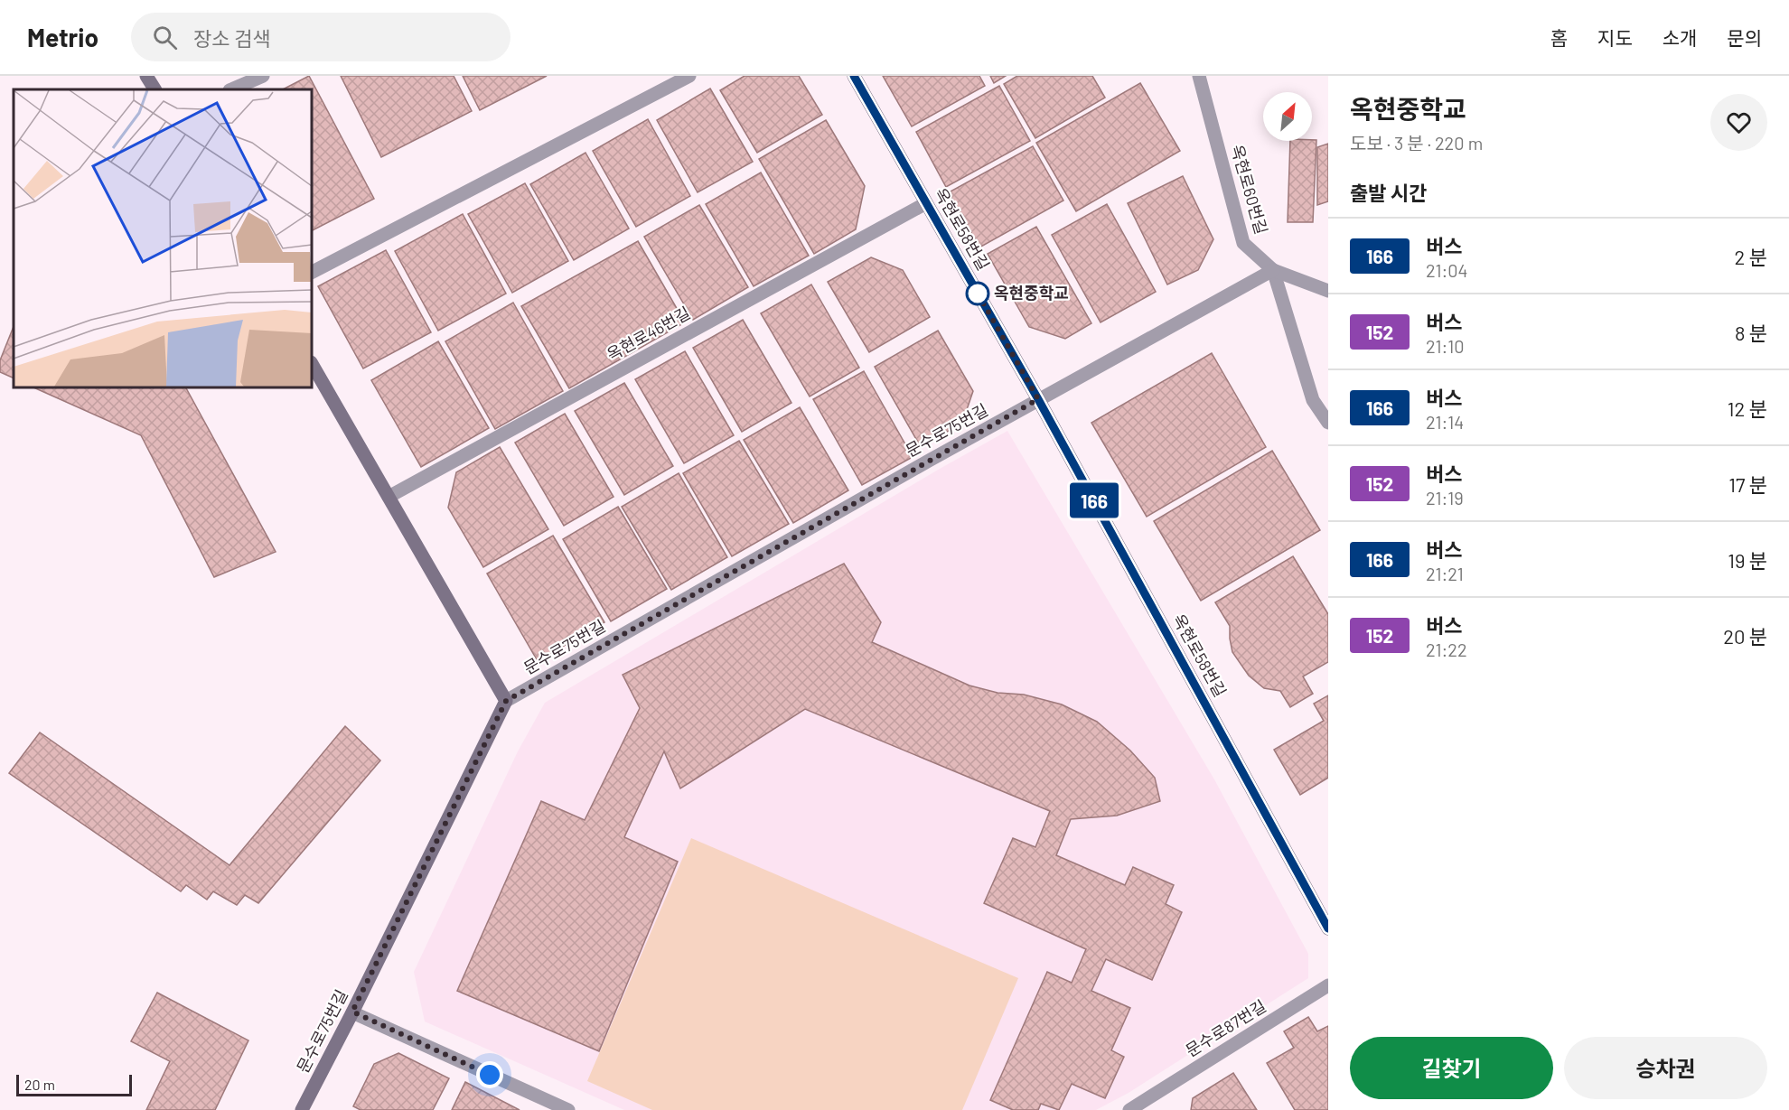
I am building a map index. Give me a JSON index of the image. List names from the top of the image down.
{
  "streets": {
    "main road": ["옥현로58번길", "문수로75번길"],
    "street": ["옥현로60번길", "옥현로46번길", "문수로87번길"]
  },
  "crossings": [
    ["옥현로58번길", "옥현로46번길"],
    ["옥현로58번길", "문수로75번길"]
  ],
  "places": ["옥현중학교"],
  "lines": ["bus line 166"],
  "scale_bar": "20 m",
  "north": "top right",
  "page": {
    "header": "Metrio",
    "search": "장소 검색",
    "nav": [
      "홈",
      "지도",
      "소개",
      "문의"
    ],
    "on_map": "166",
    "heading": [
      ["옥현중학교", "도보 · 3 분 · 220 m"],
      "출발 시간"
    ],
    "list": [
      {
        "mark": "166",
        "name": "버스",
        "note": "21:04",
        "value": "2 분"
      },
      {
        "mark": "152",
        "name": "버스",
        "note": "21:10",
        "value": "8 분"
      },
      {
        "mark": "166",
        "name": "버스",
        "note": "21:14",
        "value": "12 분"
      },
      {
        "mark": "152",
        "name": "버스",
        "note": "21:19",
        "value": "17 분"
      },
      {
        "mark": "166",
        "name": "버스",
        "note": "21:21",
        "value": "19 분"
      },
      {
        "mark": "152",
        "name": "버스",
        "note": "21:22",
        "value": "20 분"
      }
    ],
    "buttons": ["길찾기", "승차권"],
    "scale": "20 m"
  }
}
